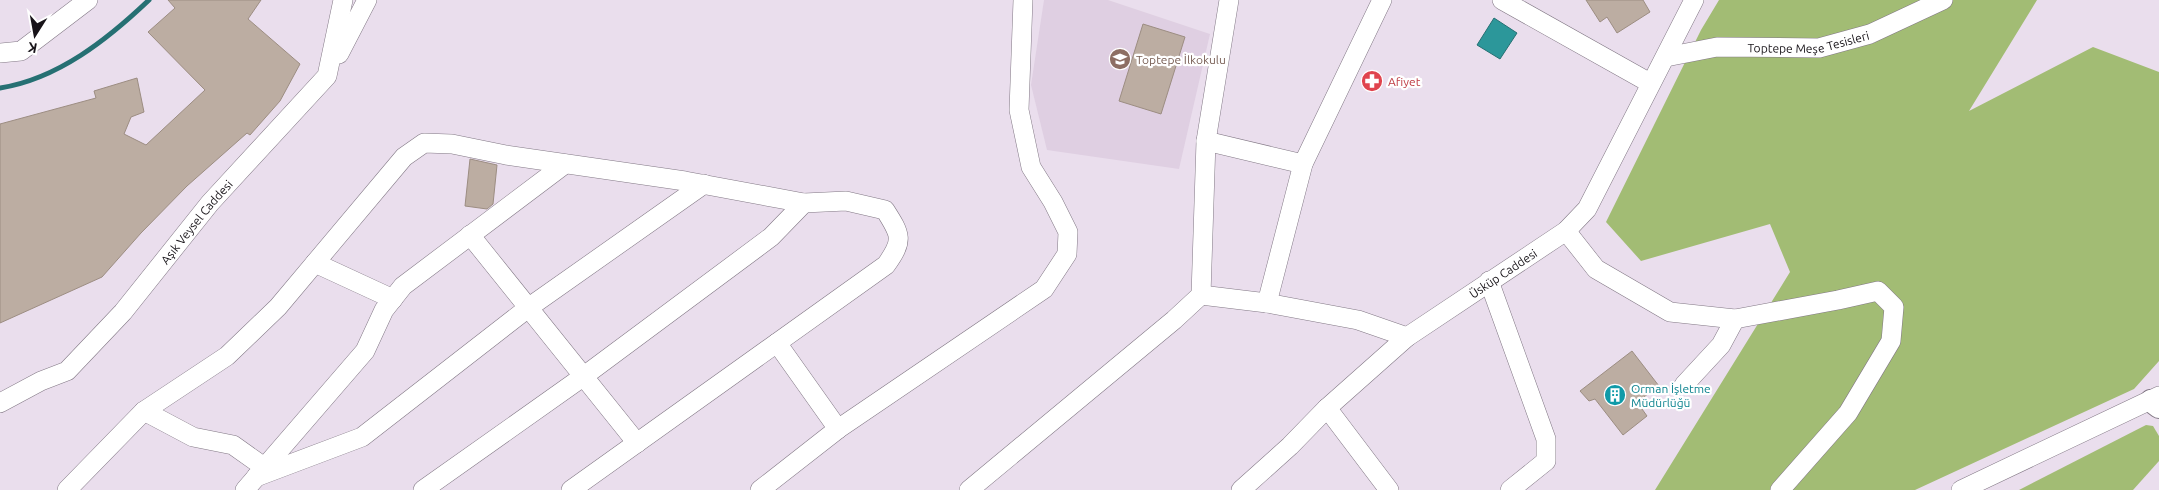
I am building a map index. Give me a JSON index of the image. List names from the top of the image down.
{
  "streets": {
    "street": ["Toptepe Meşe Tesisleri", "Aşık Veysel Caddesi", "Üsküp Caddesi"]
  },
  "crossings": [
    ["Toptepe Meşe Tesisleri", "Üsküp Caddesi"]
  ],
  "places": {
    "school or university": ["Toptepe İlkokulu"],
    "pharmacy": ["Afiyet"],
    "building": ["Orman İşletme Müdürlüğü"]
  },
  "north": "bottom"
}
